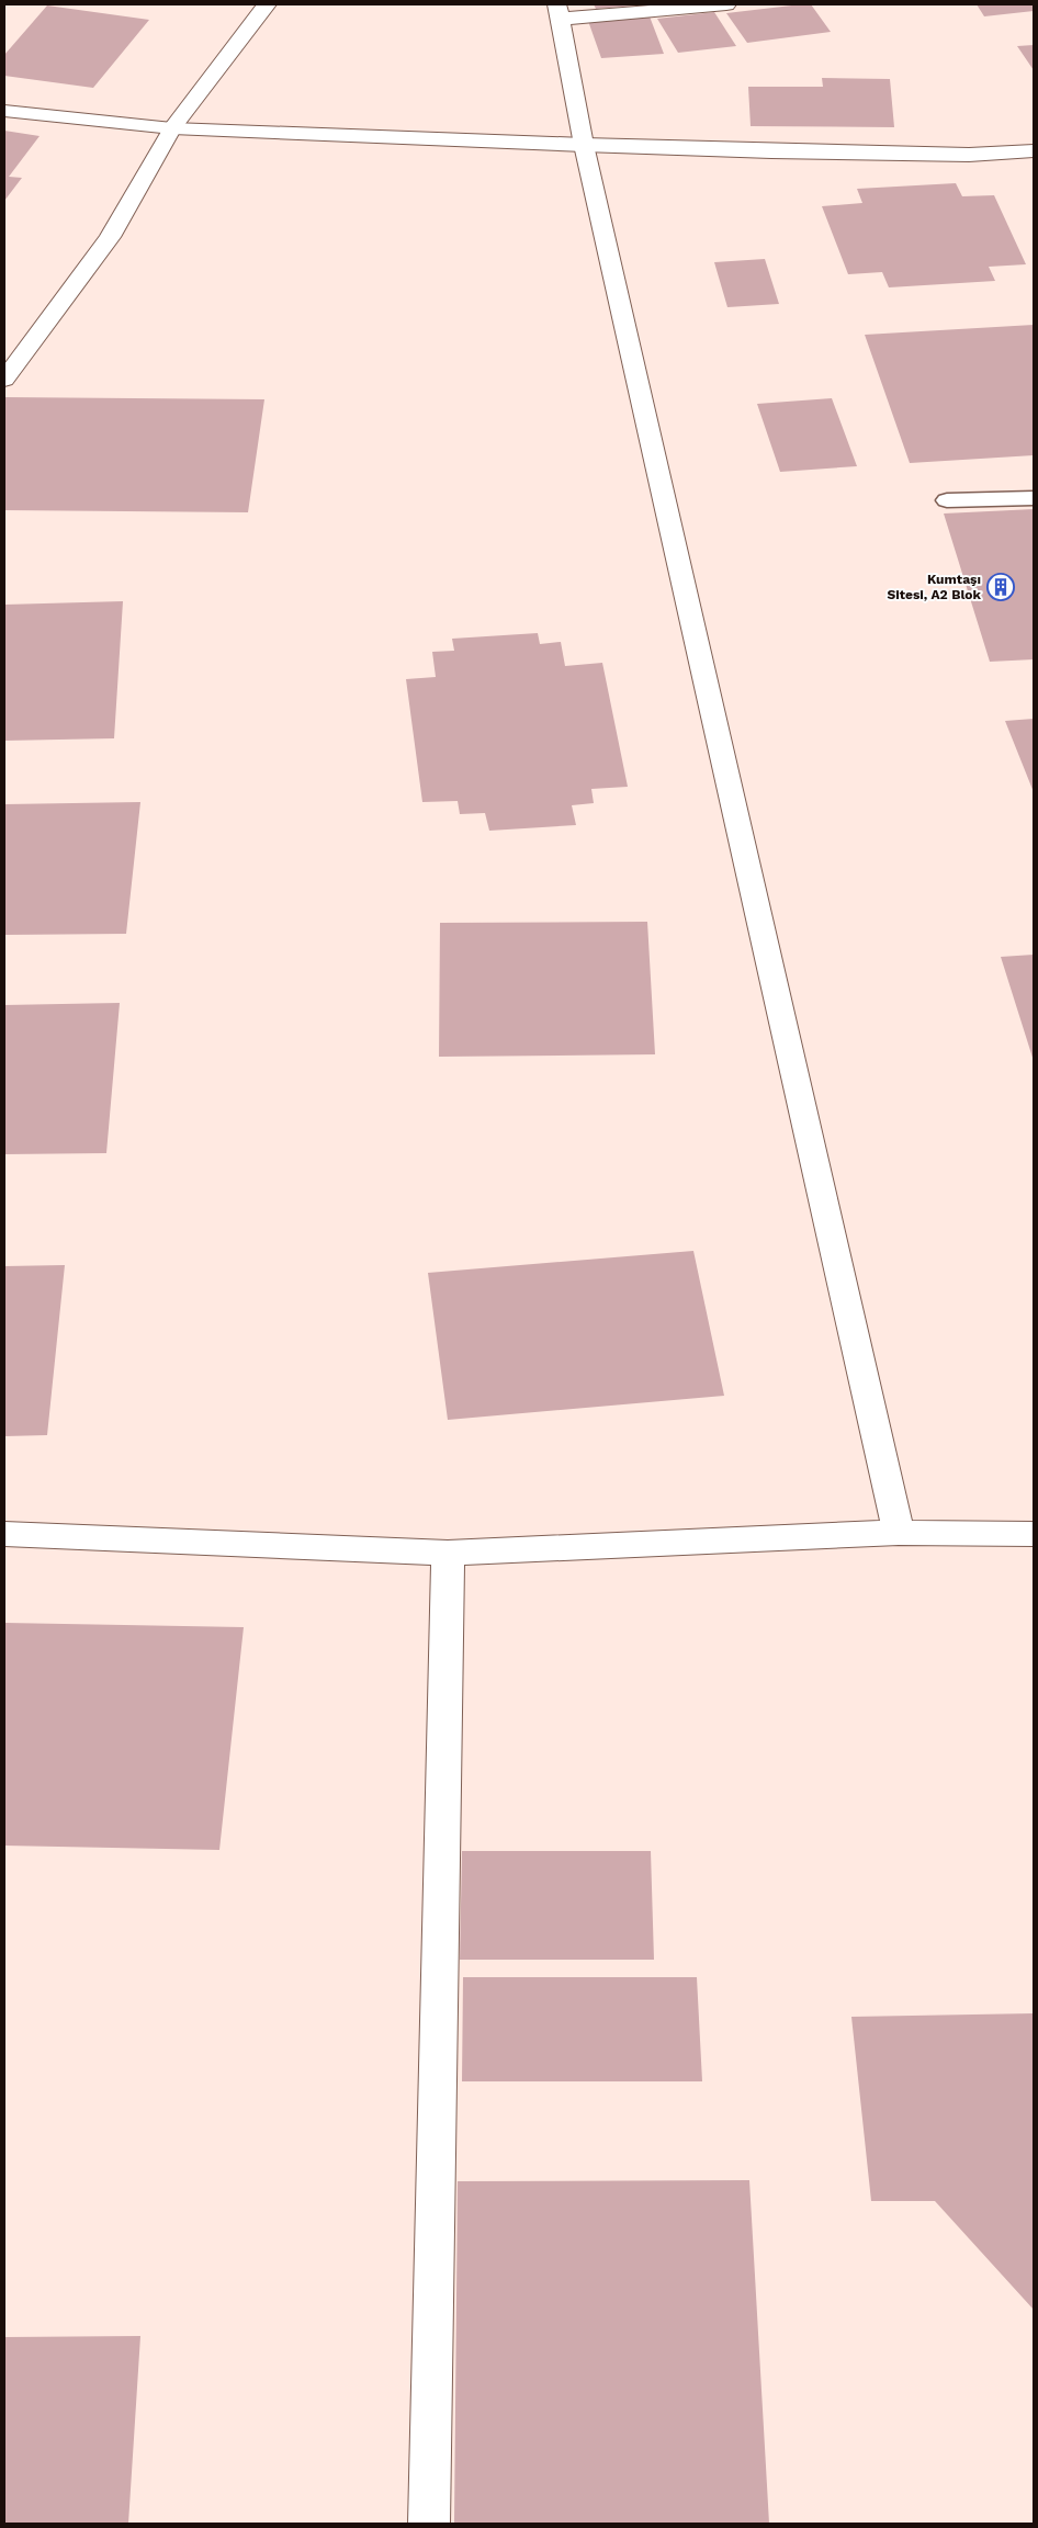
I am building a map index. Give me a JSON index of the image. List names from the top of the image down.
{
  "places": {
    "building": ["Kumtaşı Sitesi, A2 Blok"]
  }
}
